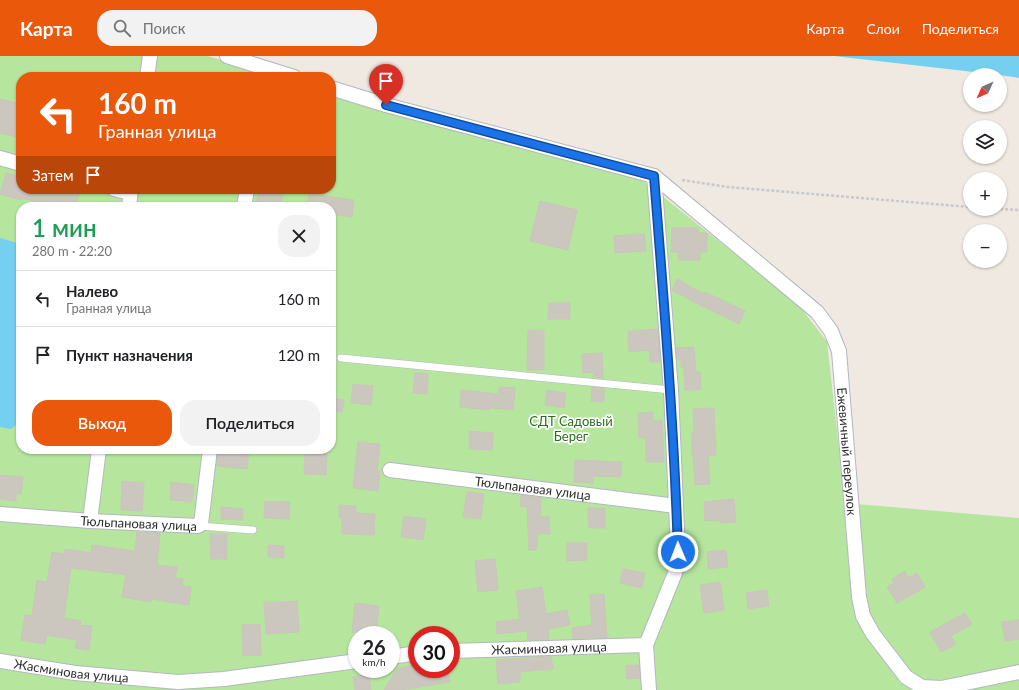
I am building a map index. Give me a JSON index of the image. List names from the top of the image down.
{
  "streets": {
    "street": ["Ежевичный переулок", "Тюльпановая улица", "Жасминовая улица"]
  },
  "parks": ["СДТ Садовый Берег"],
  "north": "bottom left",
  "page": {
    "header": "Карта",
    "search": "Поиск",
    "nav": ["Карта", "Слои", "Поделиться"],
    "map_buttons": ["+", "−"],
    "turn": ["160 m", "Гранная улица"],
    "then": "Затем",
    "heading": ["1 мин", "280 m · 22:20"],
    "list": [
      {
        "name": "Налево",
        "note": "Гранная улица",
        "value": "160 m"
      },
      {
        "name": "Пункт назначения",
        "value": "120 m"
      }
    ],
    "buttons": ["Выход", "Поделиться"],
    "speed": "26 km/h",
    "limit": "30"
  }
}
